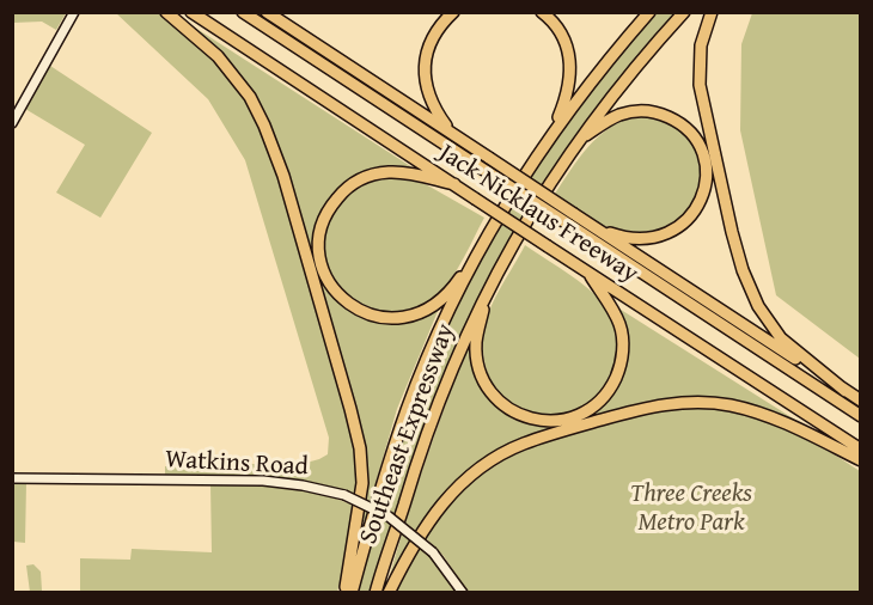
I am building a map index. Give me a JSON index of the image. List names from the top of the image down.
{
  "streets": {
    "highway": ["Jack Nicklaus Freeway", "Southeast Expressway"],
    "street": ["Watkins Road"]
  },
  "parks": ["Three Creeks Metro Park"]
}
